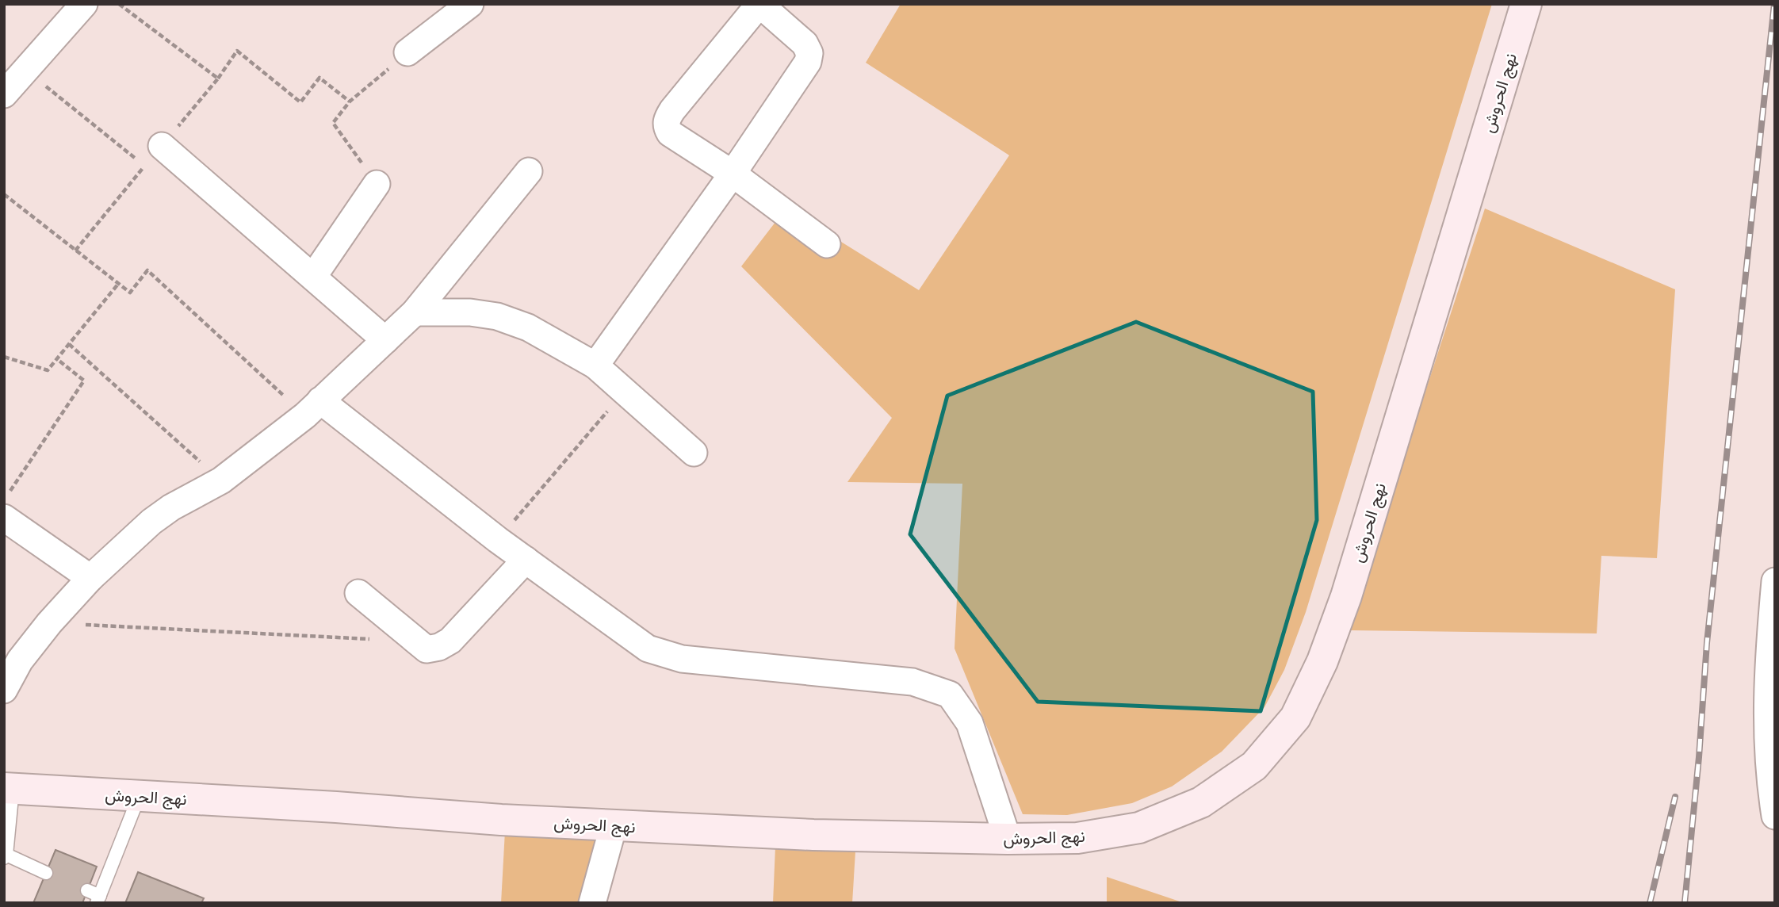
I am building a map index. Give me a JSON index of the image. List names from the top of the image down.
{
  "streets": {
    "street": ["نهج الحروش"]
  }
}
